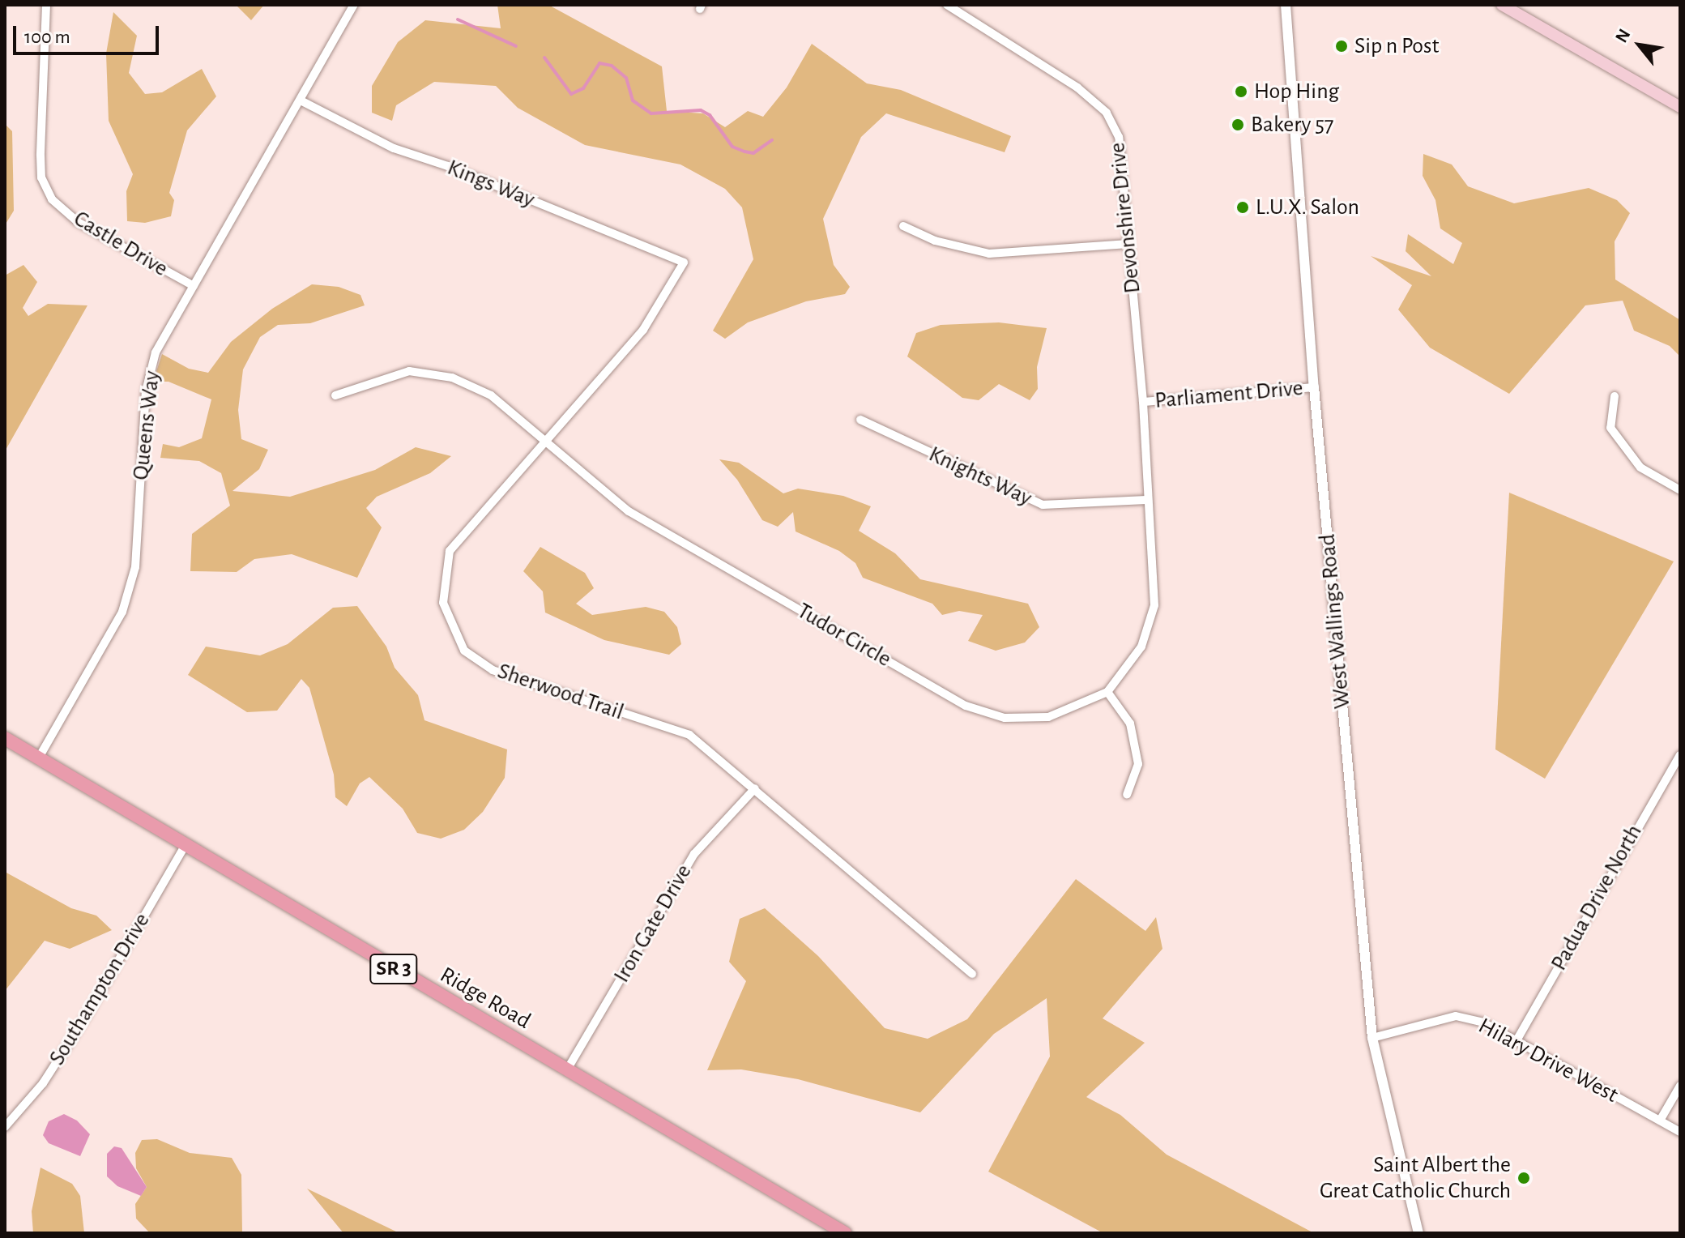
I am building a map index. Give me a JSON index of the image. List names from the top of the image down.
{
  "streets": {
    "main road": ["SR 3", "Ridge Road"],
    "street": [
      "Kings Way",
      "Devonshire Drive",
      "Castle Drive",
      "Parliament Drive",
      "Queens Way",
      "Knights Way",
      "West Wallings Road",
      "Tudor Circle",
      "Sherwood Trail",
      "Padua Drive North",
      "Iron Gate Drive",
      "Southampton Drive",
      "Hilary Drive West"
    ]
  },
  "crossings": [
    ["Kings Way", "Queens Way"],
    ["Kings Way", "Sherwood Trail"],
    ["Devonshire Drive", "Parliament Drive"],
    ["Castle Drive", "Queens Way"],
    ["Parliament Drive", "West Wallings Road"],
    ["Queens Way", "Ridge Road"],
    ["West Wallings Road", "Hilary Drive West"],
    ["Tudor Circle", "Sherwood Trail"],
    ["Sherwood Trail", "Iron Gate Drive"],
    ["Padua Drive North", "Hilary Drive West"],
    ["Iron Gate Drive", "Ridge Road"],
    ["Southampton Drive", "Ridge Road"]
  ],
  "places": [
    "Sip n Post",
    "Hop Hing",
    "Bakery 57",
    "L.U.X. Salon",
    "Saint Albert the Great Catholic Church"
  ],
  "scale_bar": "100 m",
  "north": "top left"
}
